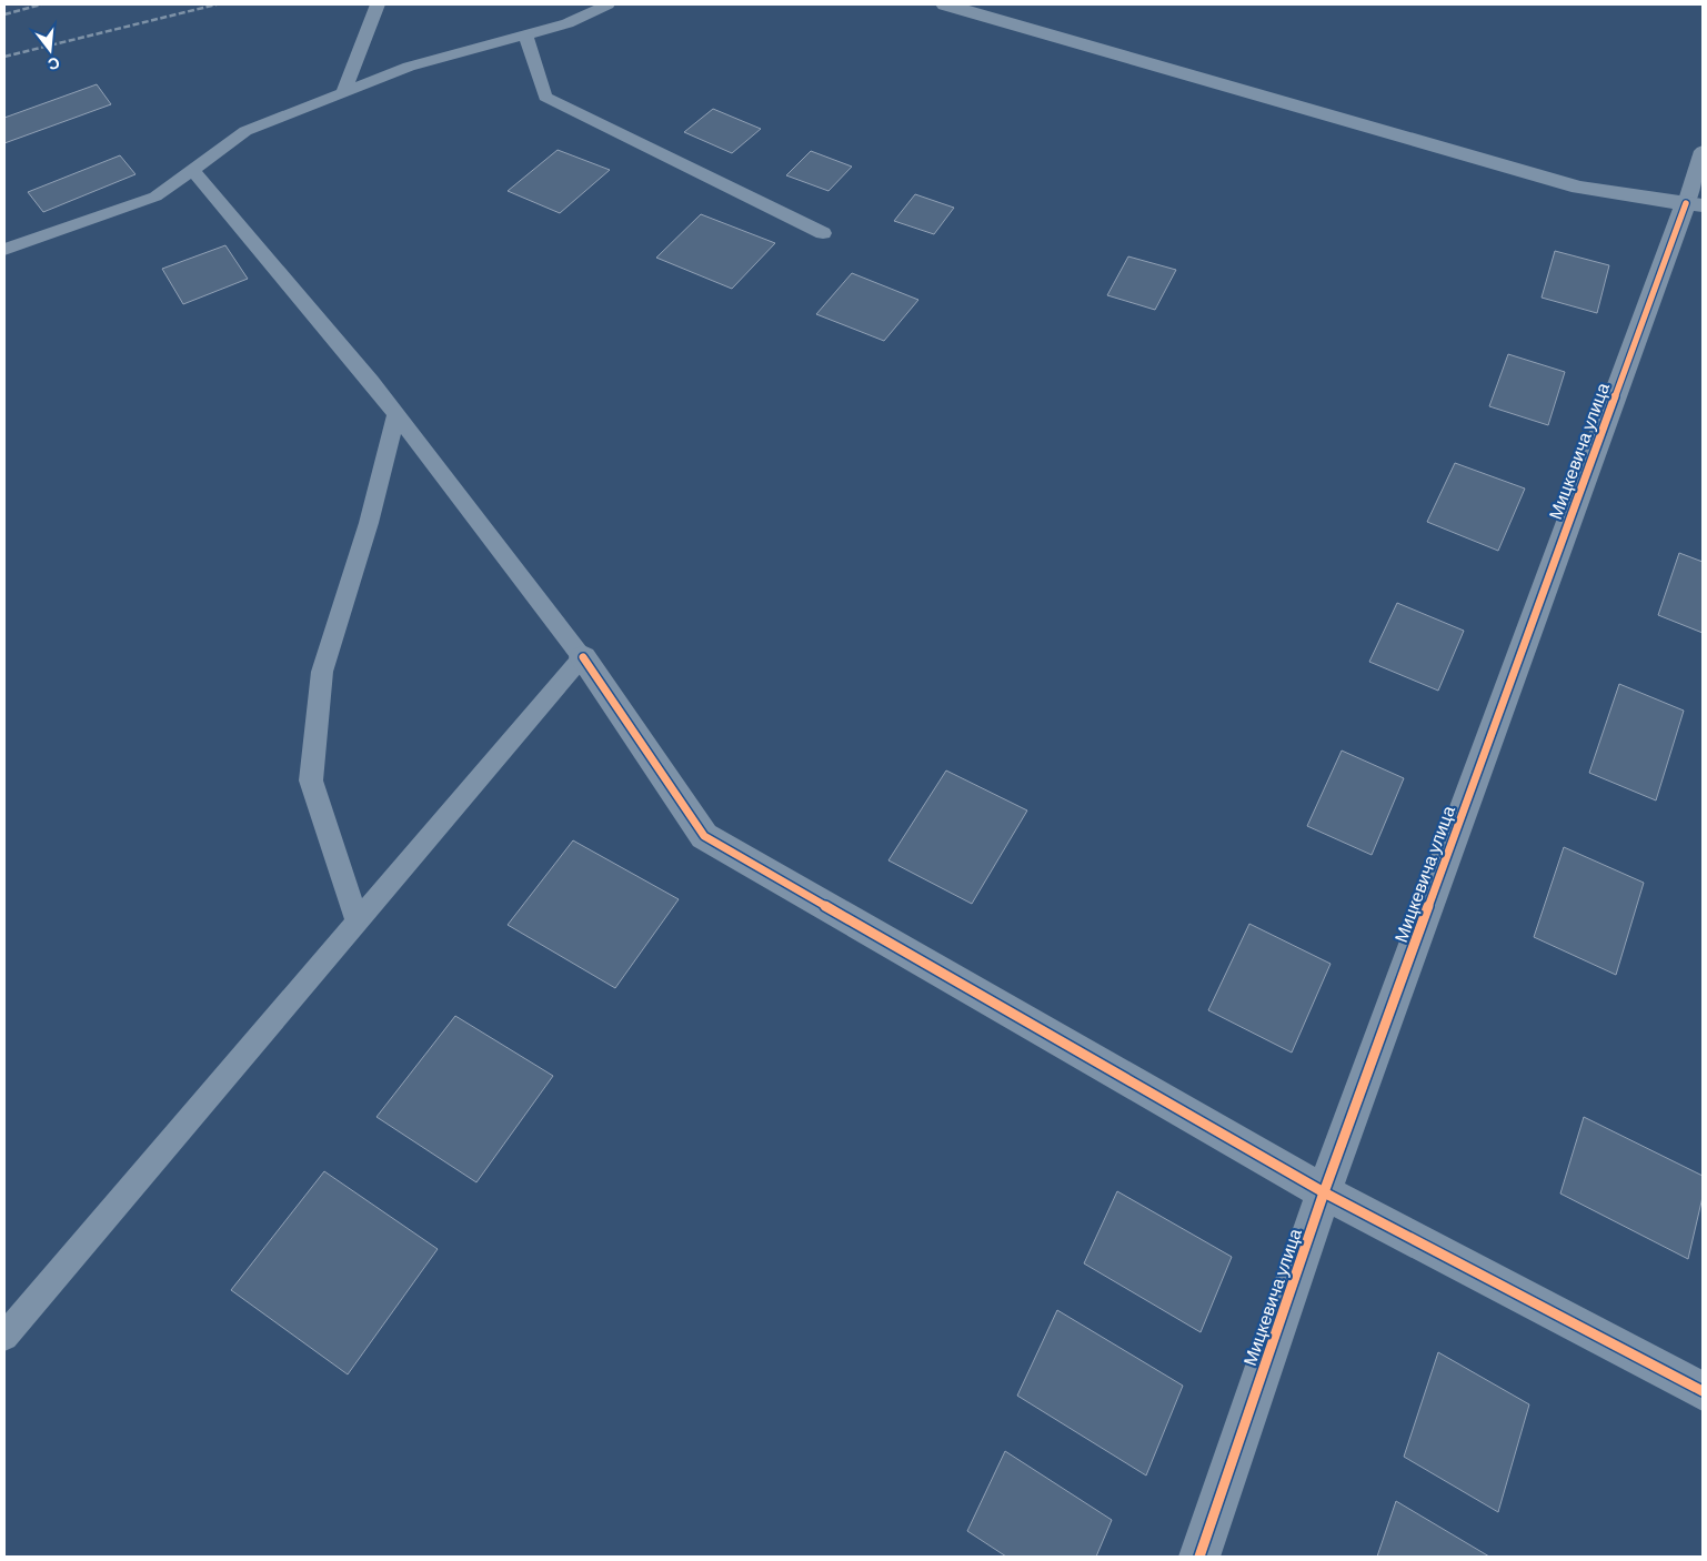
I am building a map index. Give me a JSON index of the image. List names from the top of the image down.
{
  "streets": {
    "street": ["Мицкевича улица"]
  },
  "north": "bottom"
}
